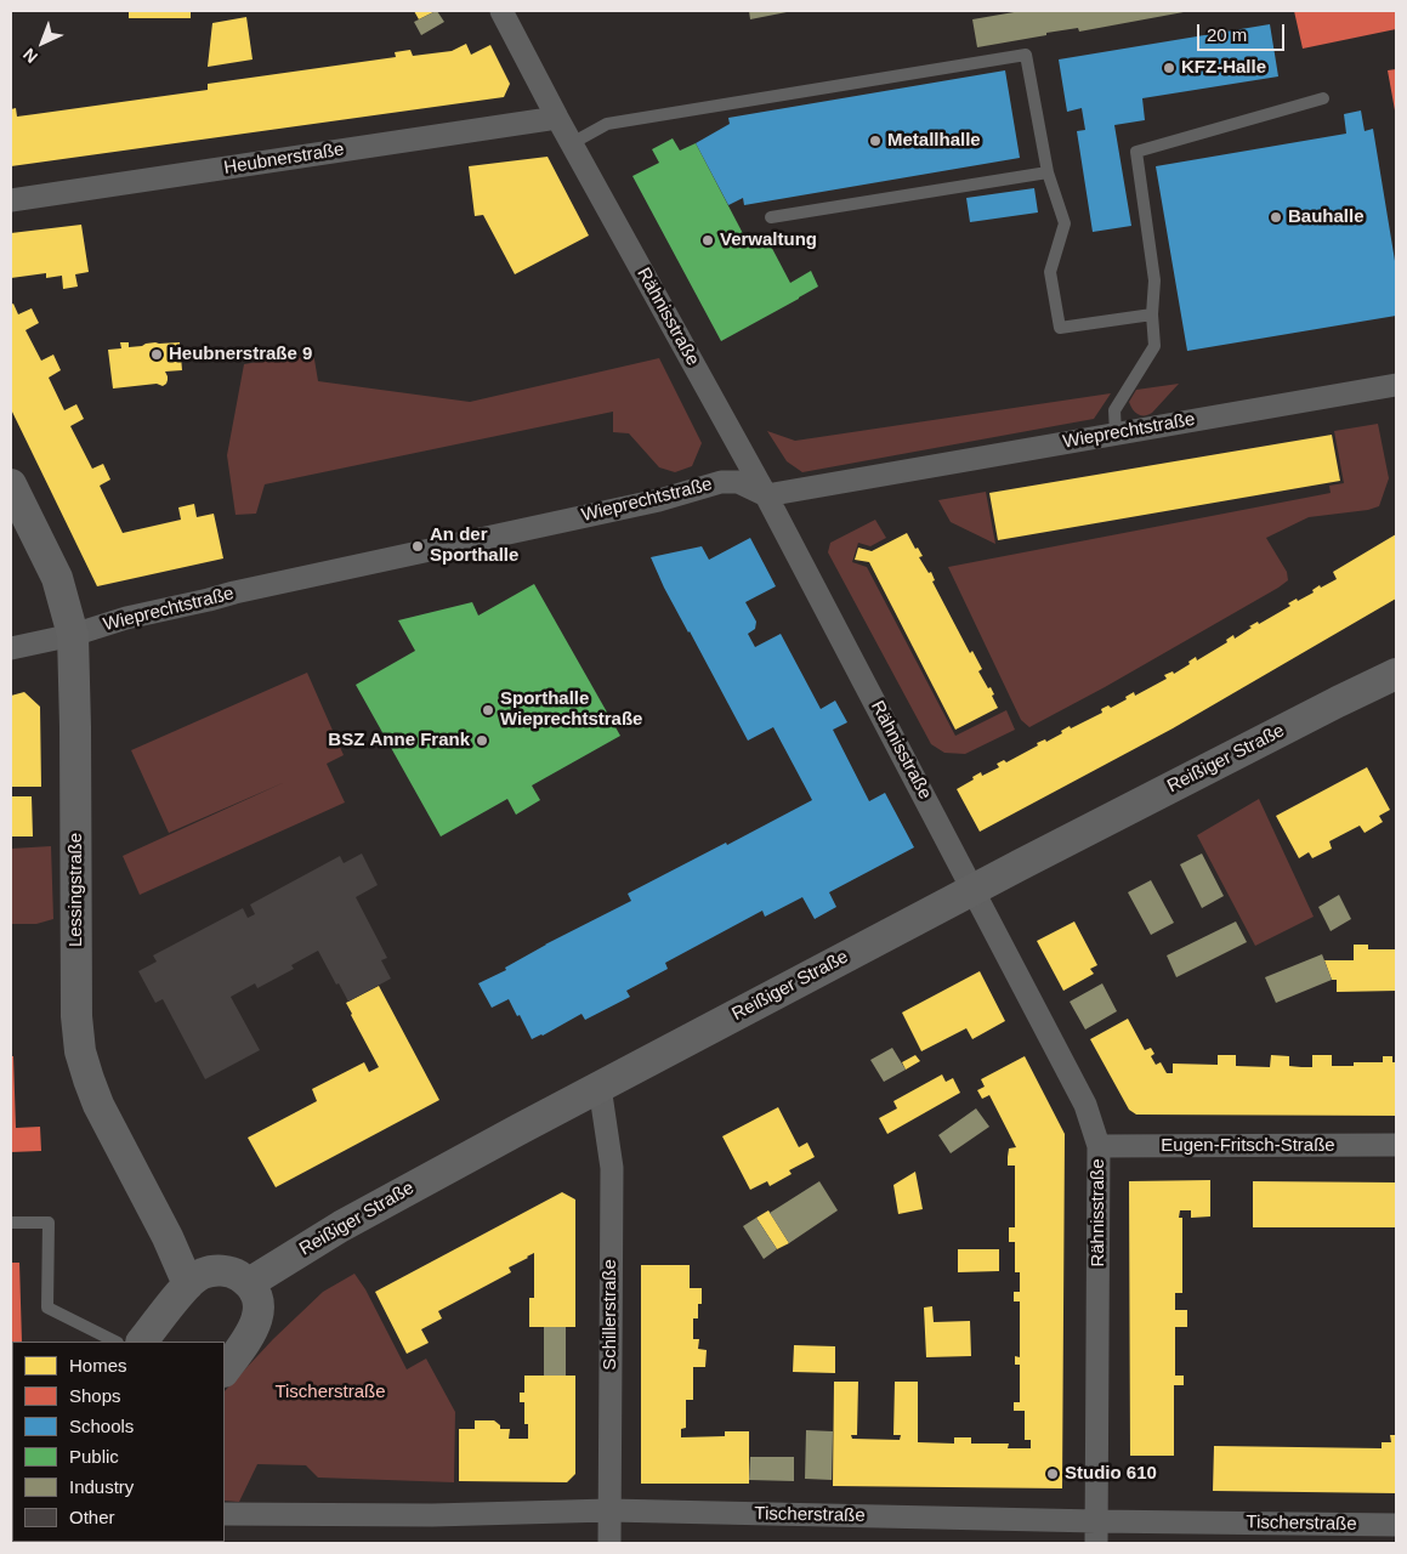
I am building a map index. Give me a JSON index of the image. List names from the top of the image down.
{
  "streets": {
    "street": [
      "Heubnerstraße",
      "Rähnisstraße",
      "Wieprechtstraße",
      "Reißiger Straße",
      "Lessingstraße",
      "Eugen-Fritsch-Straße",
      "Schillerstraße",
      "Tischerstraße"
    ]
  },
  "crossings": [
    ["Heubnerstraße", "Rähnisstraße"],
    ["Rähnisstraße", "Wieprechtstraße"],
    ["Rähnisstraße", "Reißiger Straße"],
    ["Rähnisstraße", "Eugen-Fritsch-Straße"],
    ["Rähnisstraße", "Tischerstraße"],
    ["Wieprechtstraße", "Lessingstraße"],
    ["Reißiger Straße", "Schillerstraße"],
    ["Schillerstraße", "Tischerstraße"]
  ],
  "parks": ["Tischerstraße"],
  "places": [
    "KFZ-Halle",
    "Metallhalle",
    "Bauhalle",
    "Verwaltung",
    "Heubnerstraße 9",
    "An der Sporthalle",
    "Sporthalle Wieprechtstraße",
    "BSZ Anne Frank",
    "Studio 610"
  ],
  "legend": [
    "Homes",
    "Shops",
    "Schools",
    "Public",
    "Industry",
    "Other"
  ],
  "scale_bar": "20 m",
  "north": "bottom left"
}
